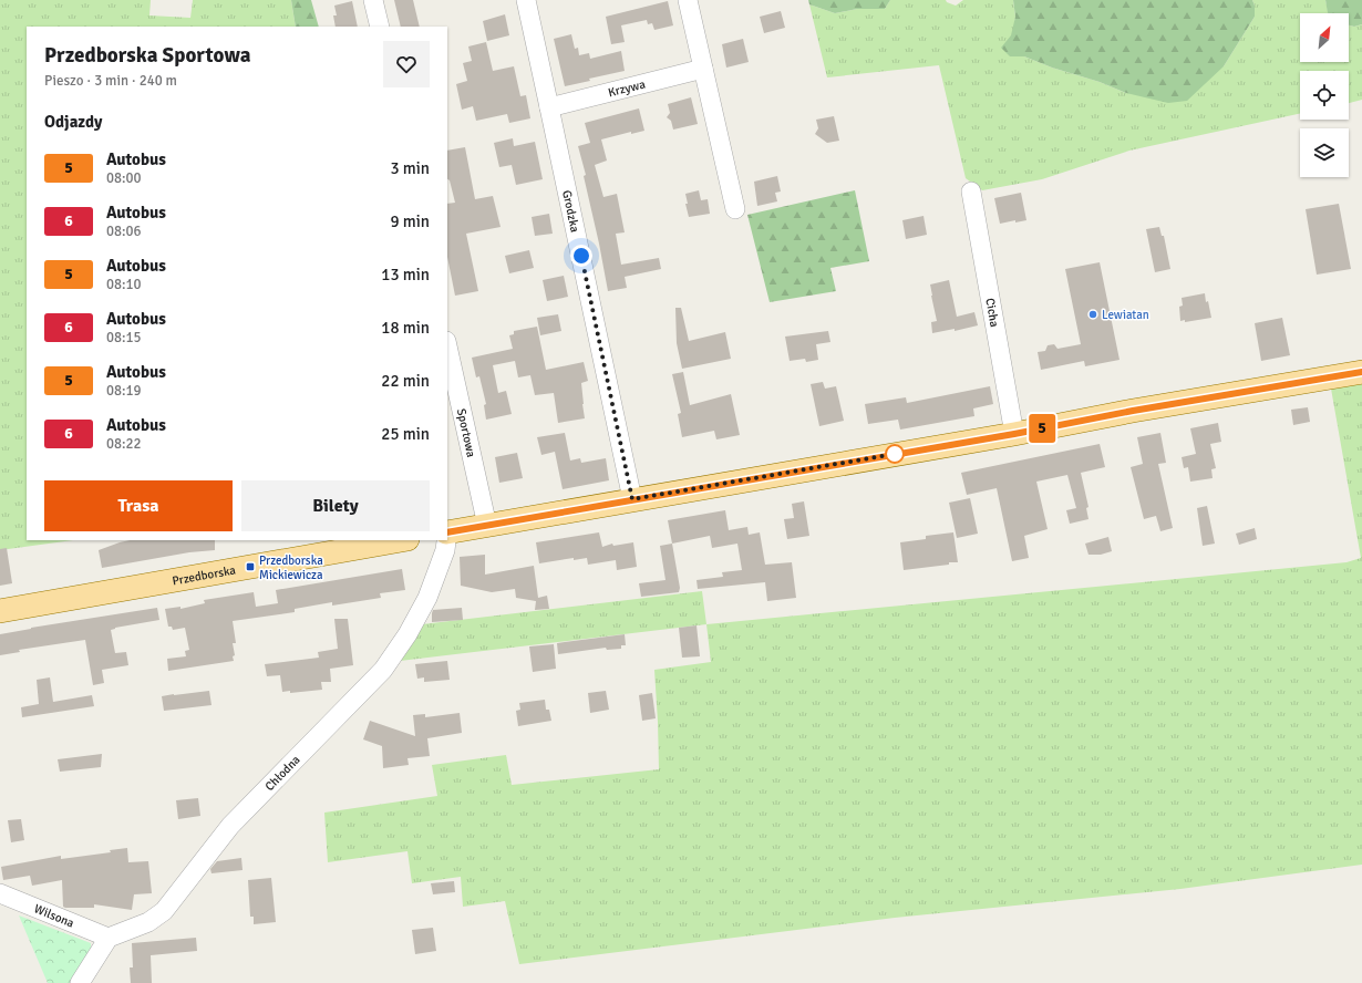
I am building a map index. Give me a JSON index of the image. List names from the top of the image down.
{
  "streets": {
    "main road": ["Przedborska"],
    "street": [
      "Krzywa",
      "Grodzka",
      "Cicha",
      "Sportowa",
      "Chłodna",
      "Wilsona"
    ]
  },
  "crossings": [
    ["Krzywa", "Grodzka"],
    ["Chłodna", "Wilsona"]
  ],
  "places": {
    "other": ["Lewiatan"],
    "transit": ["Przedborska Mickiewicza"]
  },
  "lines": ["bus line 5"],
  "north": "top right",
  "page": {
    "on_map": "5",
    "heading": [
      ["Przedborska Sportowa", "Pieszo · 3 min · 240 m"],
      "Odjazdy"
    ],
    "list": [
      {
        "mark": "5",
        "name": "Autobus",
        "note": "08:00",
        "value": "3 min"
      },
      {
        "mark": "6",
        "name": "Autobus",
        "note": "08:06",
        "value": "9 min"
      },
      {
        "mark": "5",
        "name": "Autobus",
        "note": "08:10",
        "value": "13 min"
      },
      {
        "mark": "6",
        "name": "Autobus",
        "note": "08:15",
        "value": "18 min"
      },
      {
        "mark": "5",
        "name": "Autobus",
        "note": "08:19",
        "value": "22 min"
      },
      {
        "mark": "6",
        "name": "Autobus",
        "note": "08:22",
        "value": "25 min"
      }
    ],
    "buttons": ["Trasa", "Bilety"]
  }
}
